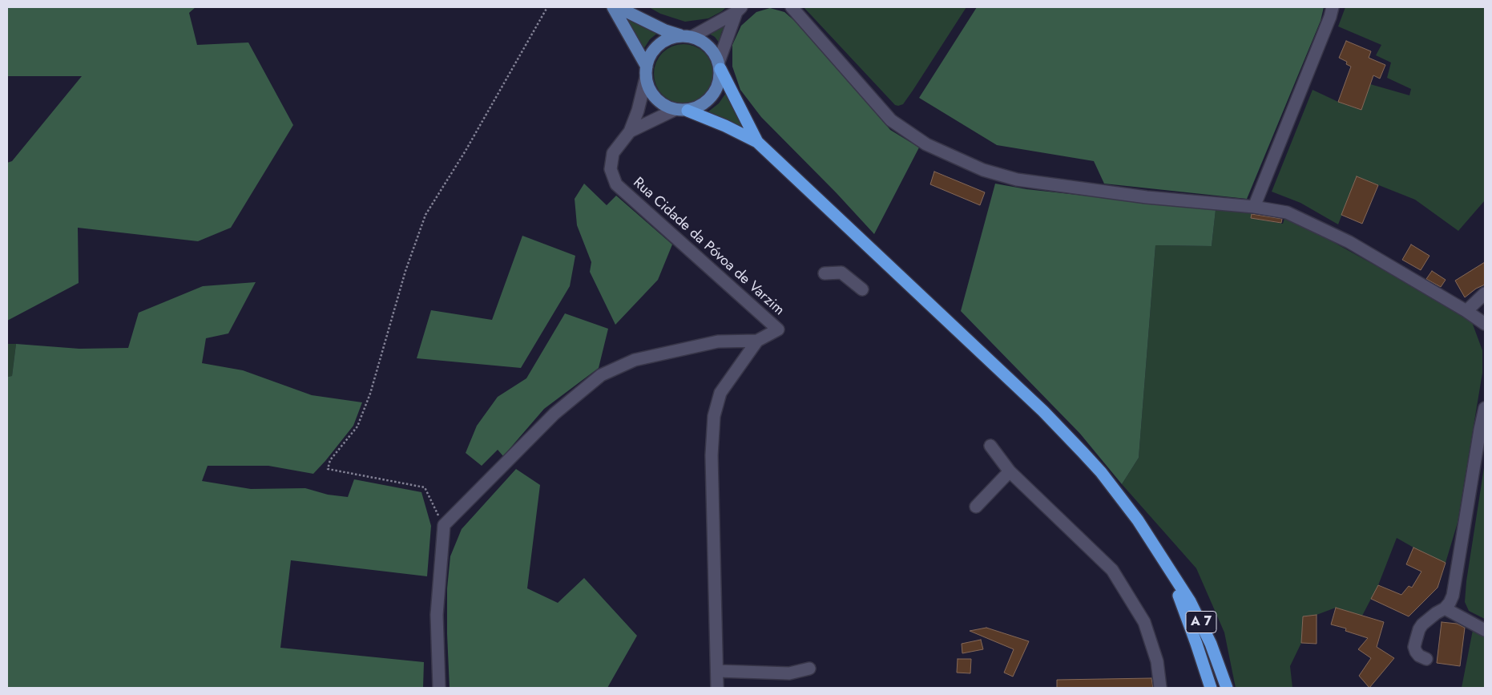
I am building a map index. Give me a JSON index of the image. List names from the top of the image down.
{
  "streets": {
    "highway": ["A 7"],
    "street": ["Rua Cidade da Póvoa de Varzim"]
  }
}
